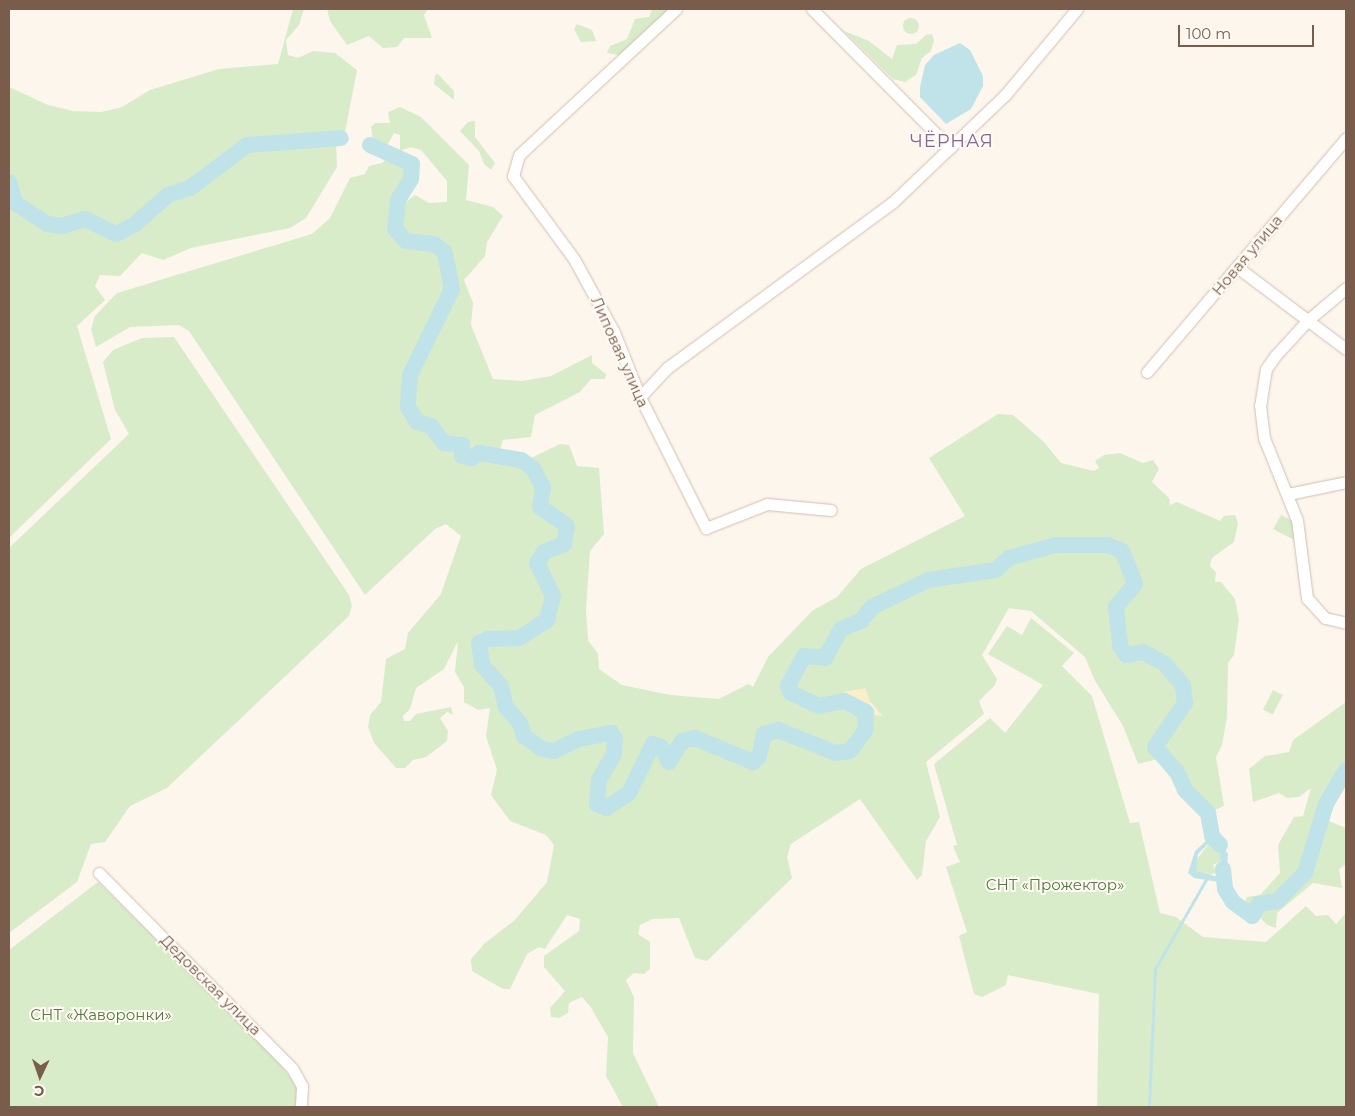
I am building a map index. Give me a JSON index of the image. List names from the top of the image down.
{
  "streets": {
    "street": ["Новая улица", "Липовая улица", "Дедовская улица"]
  },
  "districts": ["ЧЁРНАЯ"],
  "parks": ["СНТ «Прожектор»", "СНТ «Жаворонки»"],
  "scale_bar": "100 m",
  "north": "bottom"
}
